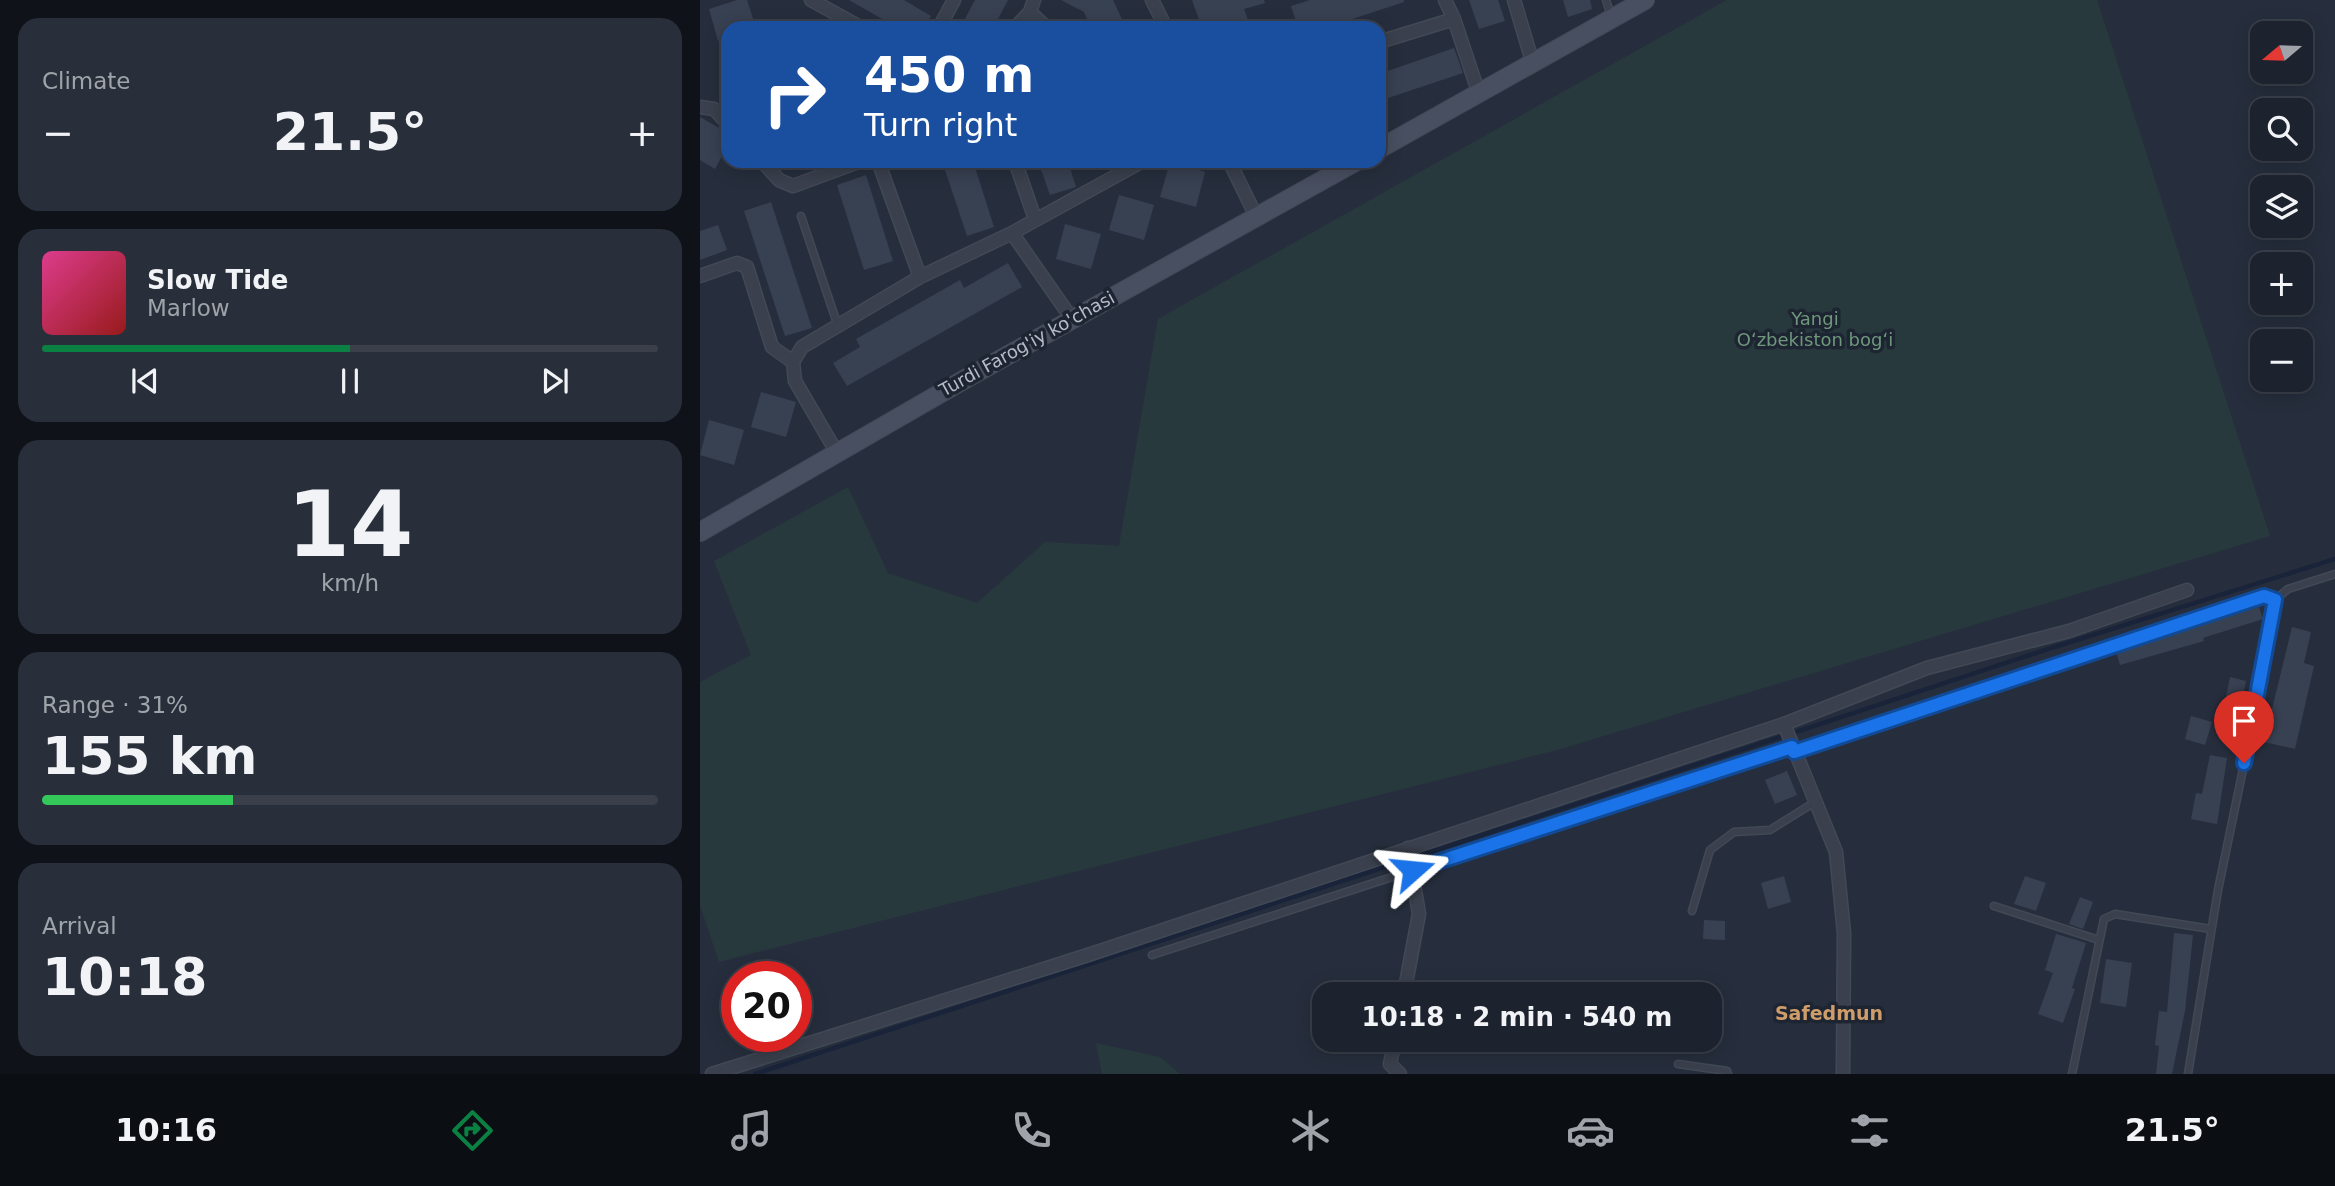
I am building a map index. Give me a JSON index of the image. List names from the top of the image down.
{
  "streets": {
    "main road": ["Turdi Farog'iy ko'chasi"]
  },
  "districts": ["Safedmun"],
  "parks": ["Yangi Oʻzbekiston bogʻi"],
  "north": "left",
  "page": {
    "tile": [
      "Climate",
      ["14", "km/h"],
      ["Range · 31%", "155 km"],
      ["Arrival", "10:18"]
    ],
    "map_buttons": ["+", "−"],
    "turn": ["450 m", "Turn right"],
    "heat": ["−", "21.5°", "+"],
    "song": ["Slow Tide", "Marlow"],
    "limit": "20",
    "trip": "10:18 · 2 min · 540 m",
    "tabs": ["10:16", "21.5°"]
  }
}
